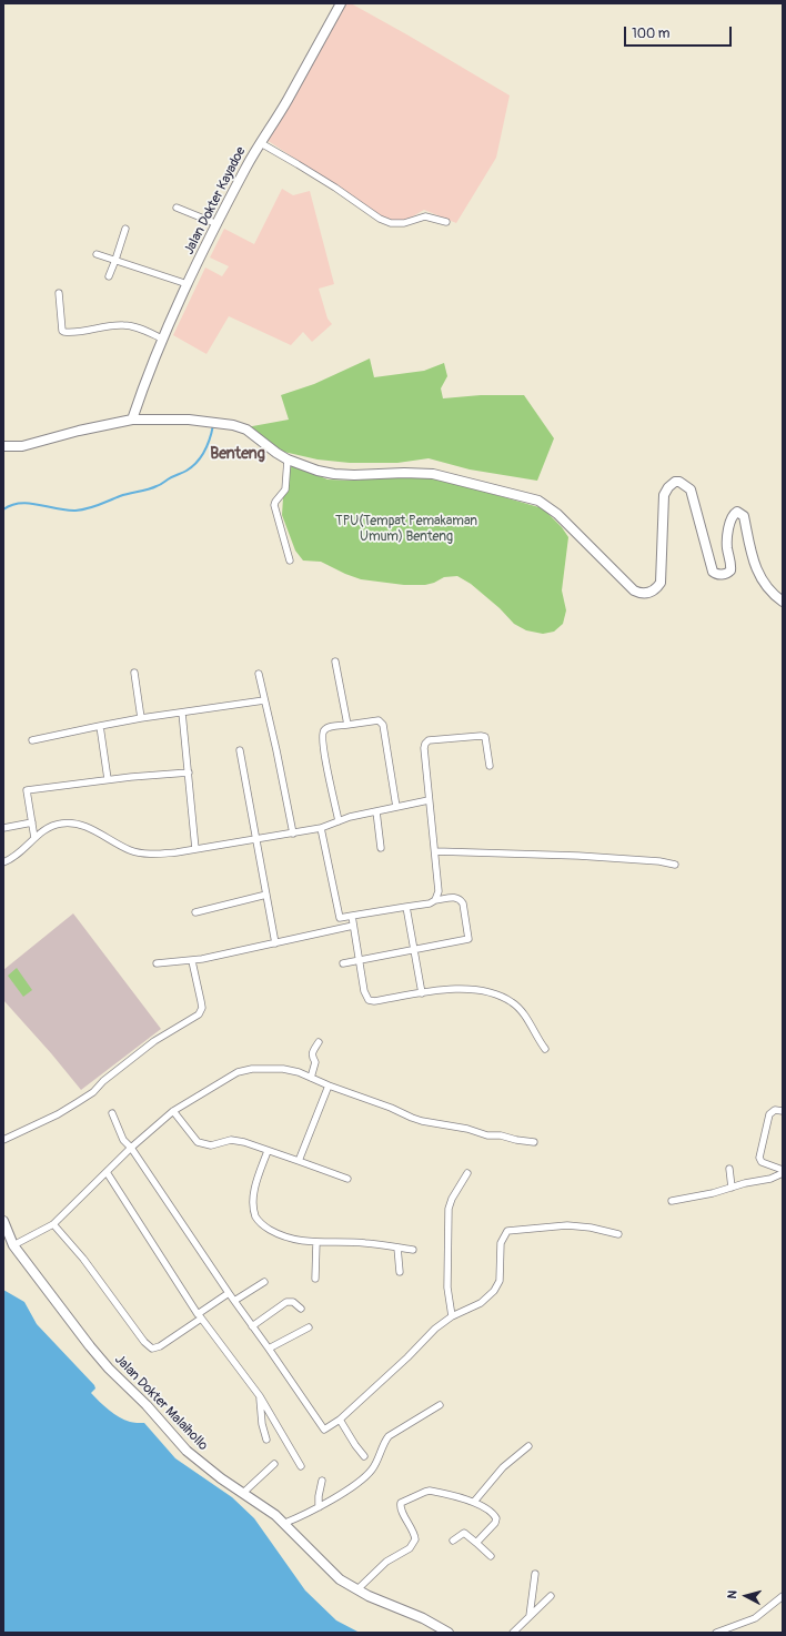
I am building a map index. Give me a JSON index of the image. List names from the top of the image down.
{
  "streets": {
    "street": ["Jalan Dokter Kayadoe", "Jalan Dokter Malaihollo"]
  },
  "districts": ["Benteng"],
  "parks": ["TPU(Tempat Pemakaman Umum) Benteng"],
  "scale_bar": "100 m",
  "north": "left"
}
